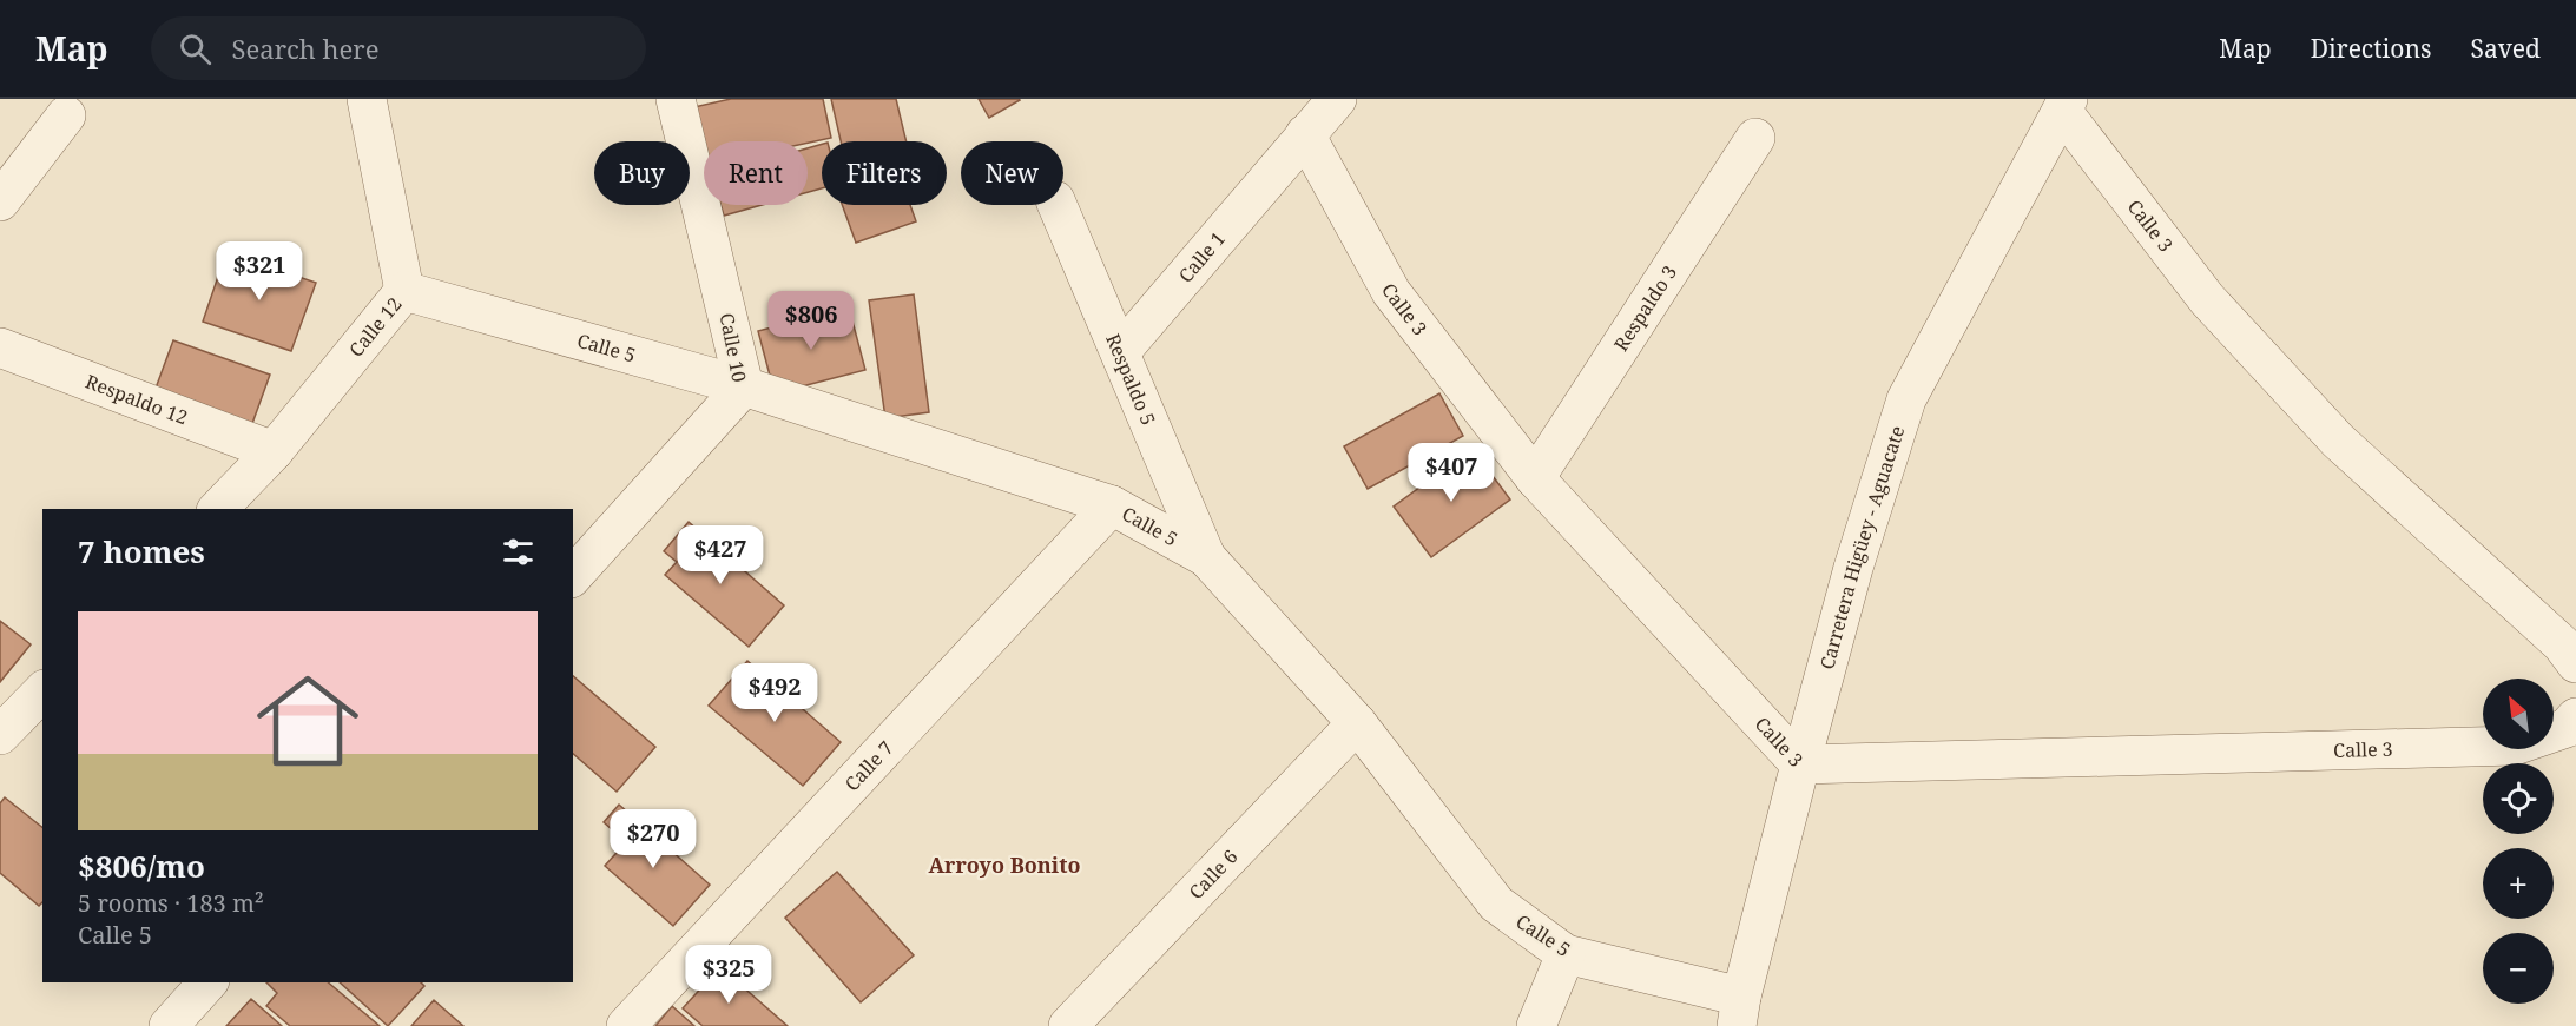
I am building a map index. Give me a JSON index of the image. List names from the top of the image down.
{
  "streets": {
    "street": [
      "Calle 3",
      "Calle 1",
      "Respaldo 3",
      "Calle 12",
      "Calle 5",
      "Calle 10",
      "Respaldo 5",
      "Respaldo 12",
      "Carretera Higüey - Aguacate",
      "Calle 7",
      "Calle 6"
    ]
  },
  "crossings": [
    ["Calle 3", "Calle 1"],
    ["Calle 3", "Respaldo 3"],
    ["Calle 3", "Carretera Higüey - Aguacate"],
    ["Calle 1", "Respaldo 5"],
    ["Calle 12", "Calle 5"],
    ["Calle 12", "Respaldo 12"],
    ["Calle 5", "Calle 10"],
    ["Calle 5", "Respaldo 5"],
    ["Calle 5", "Carretera Higüey - Aguacate"],
    ["Calle 5", "Calle 7"],
    ["Calle 5", "Calle 6"]
  ],
  "districts": ["Arroyo Bonito"],
  "north": "top left",
  "page": {
    "header": "Map",
    "search": "Search here",
    "nav": ["Map", "Directions", "Saved"],
    "chip": [
      "Buy",
      "Rent",
      "Filters",
      "New"
    ],
    "price": [
      "$321",
      "$806",
      "$407",
      "$427",
      "$492",
      "$270",
      "$325"
    ],
    "heading": "7 homes",
    "list": [
      {
        "name": "$806/mo",
        "note": "5 rooms · 183 m² · Calle 5"
      }
    ],
    "map_buttons": ["+", "−"]
  }
}
